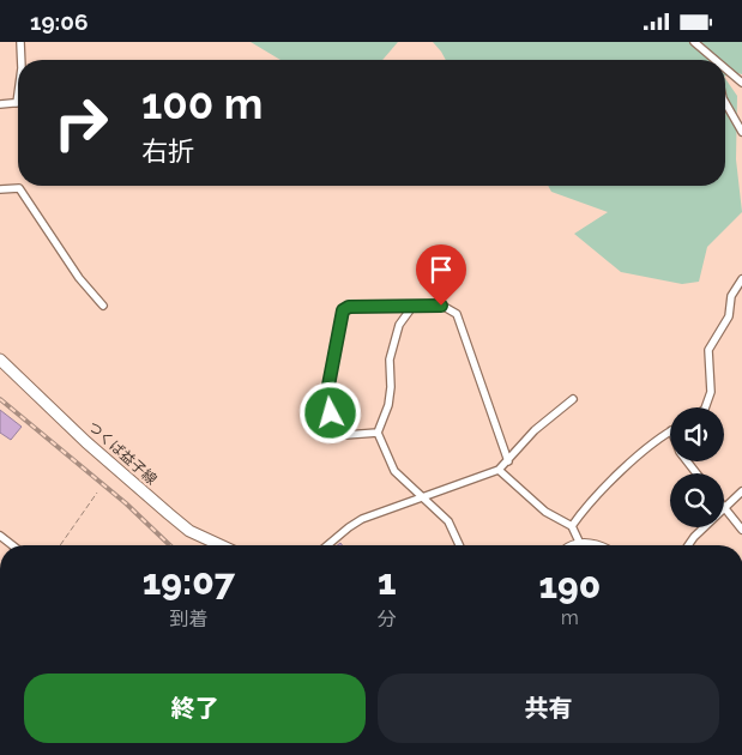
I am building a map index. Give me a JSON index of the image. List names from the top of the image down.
{
  "streets": {
    "main road": ["つくば益子線"]
  },
  "page": {
    "status": "19:06",
    "turn": ["100 m", "右折"],
    "eta": [
      "19:07",
      "到着",
      "1",
      "分",
      "190",
      "m"
    ],
    "buttons": ["終了", "共有"]
  }
}
